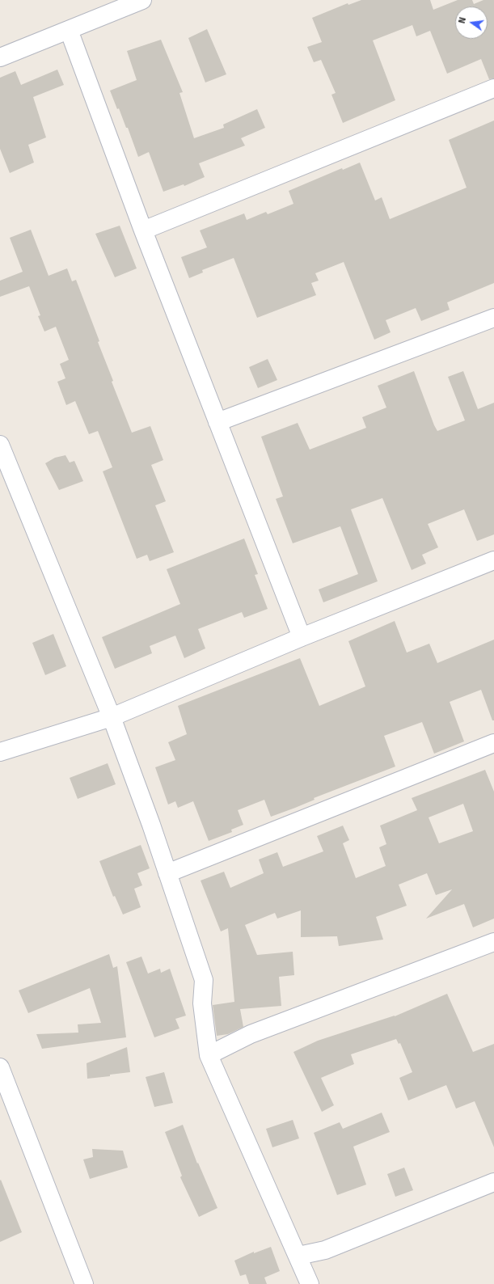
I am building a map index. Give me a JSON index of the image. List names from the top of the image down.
{
  "north": "left"
}
